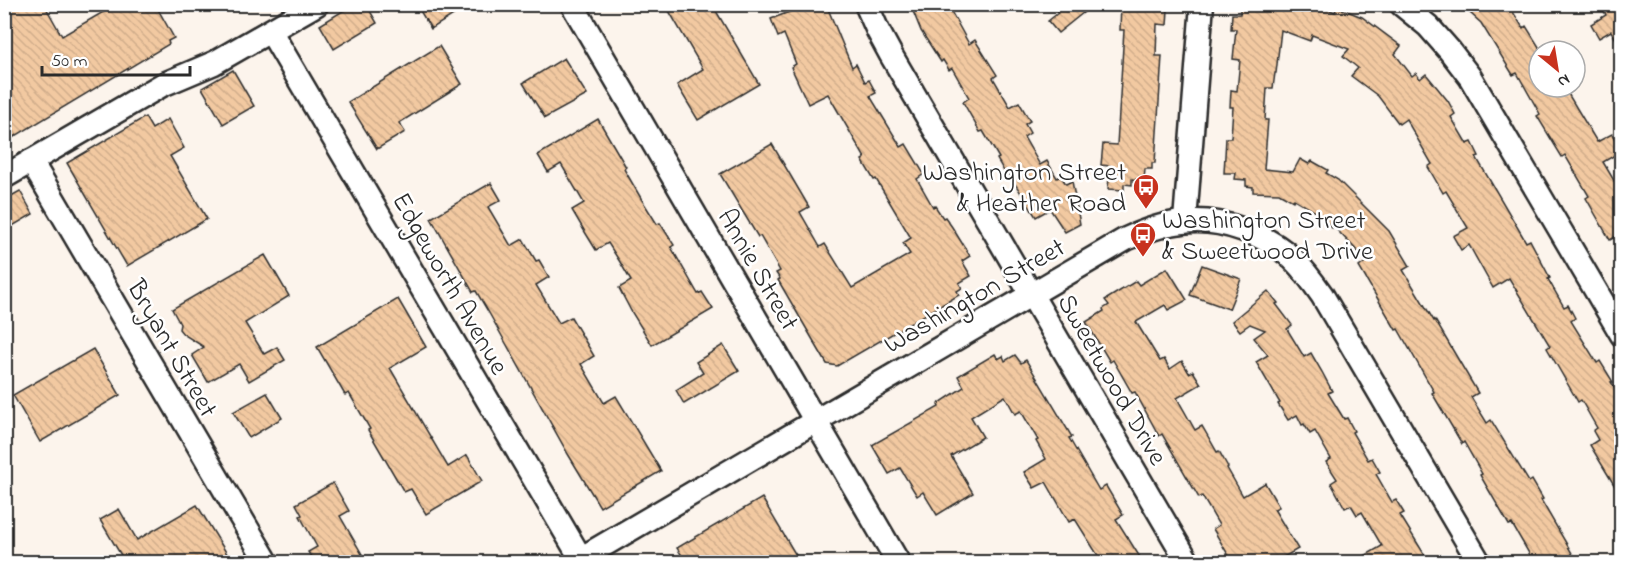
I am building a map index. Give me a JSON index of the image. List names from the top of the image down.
{
  "streets": {
    "street": [
      "Annie Street",
      "Edgeworth Avenue",
      "Washington Street",
      "Bryant Street",
      "Sweetwood Drive"
    ]
  },
  "crossings": [
    ["Annie Street", "Washington Street"],
    ["Edgeworth Avenue", "Washington Street"],
    ["Washington Street", "Sweetwood Drive"]
  ],
  "places": {
    "bus stop": ["Washington Street & Heather Road", "Washington Street & Sweetwood Drive"]
  },
  "scale_bar": "50 m",
  "north": "bottom right"
}
